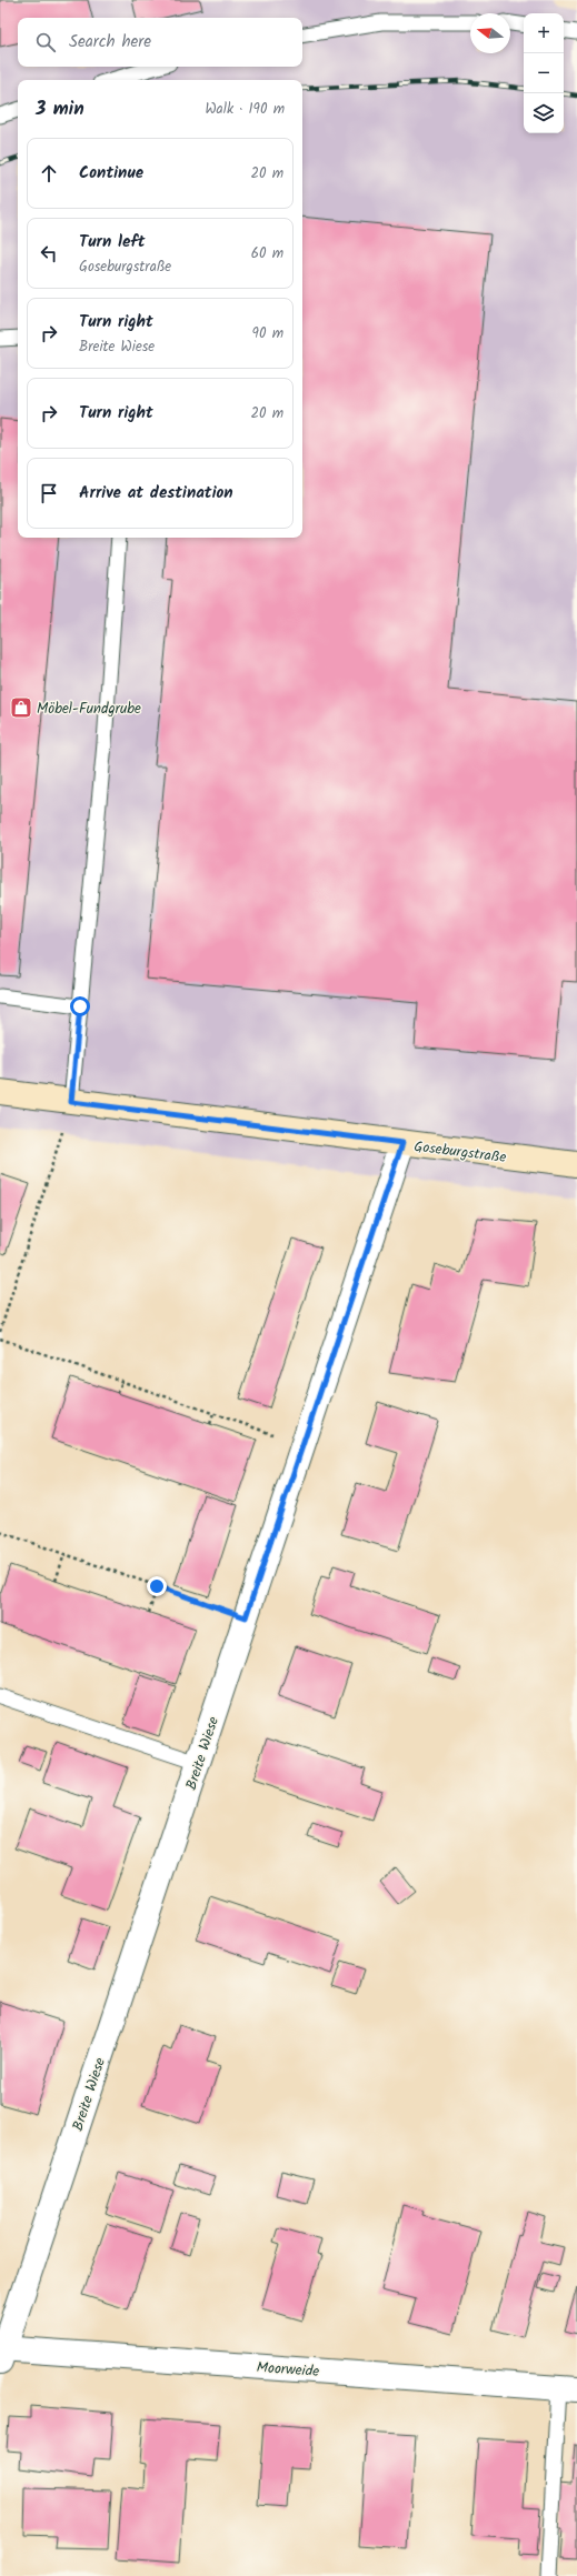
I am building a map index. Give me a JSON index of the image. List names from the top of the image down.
{
  "streets": {
    "street": ["Goseburgstraße", "Breite Wiese", "Moorweide"]
  },
  "crossings": [
    ["Goseburgstraße", "Breite Wiese"],
    ["Breite Wiese", "Moorweide"]
  ],
  "places": {
    "shop": ["Möbel-Fundgrube"]
  },
  "north": "left",
  "page": {
    "map_buttons": ["+", "−"],
    "search": "Search here",
    "heading": ["3 min", "Walk · 190 m"],
    "list": [
      ["Continue", "20 m"],
      ["Turn left", "Goseburgstraße", "60 m"],
      ["Turn right", "Breite Wiese", "90 m"],
      ["Turn right", "20 m"],
      "Arrive at destination"
    ]
  }
}
